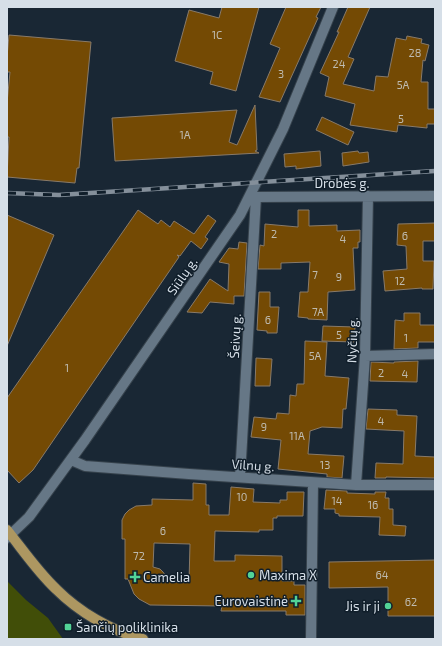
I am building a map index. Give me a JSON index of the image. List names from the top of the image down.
{
  "streets": {
    "street": [
      "Drobės g.",
      "Siūlų g.",
      "Šeivų g.",
      "Nyčių g.",
      "Vilnų g."
    ]
  },
  "crossings": [
    ["Drobės g.", "Siūlų g."],
    ["Drobės g.", "Šeivų g."],
    ["Drobės g.", "Nyčių g."],
    ["Siūlų g.", "Šeivų g."],
    ["Siūlų g.", "Vilnų g."],
    ["Šeivų g.", "Vilnų g."],
    ["Nyčių g.", "Vilnų g."]
  ],
  "places": {
    "other": ["Maxima X", "Jis ir ji"],
    "health": ["Camelia", "Eurovaistinė"],
    "transit": ["Šančių poliklinika"]
  },
  "house_numbers": [
    "1C",
    "28",
    "24",
    "3",
    "5A",
    "5",
    "1A",
    "2",
    "6",
    "4",
    "7",
    "9",
    "12",
    "7A",
    "6",
    "5",
    "1",
    "5A",
    "1",
    "2",
    "4",
    "4",
    "9",
    "11A",
    "13",
    "10",
    "14",
    "16",
    "6",
    "72",
    "64",
    "62"
  ]
}
